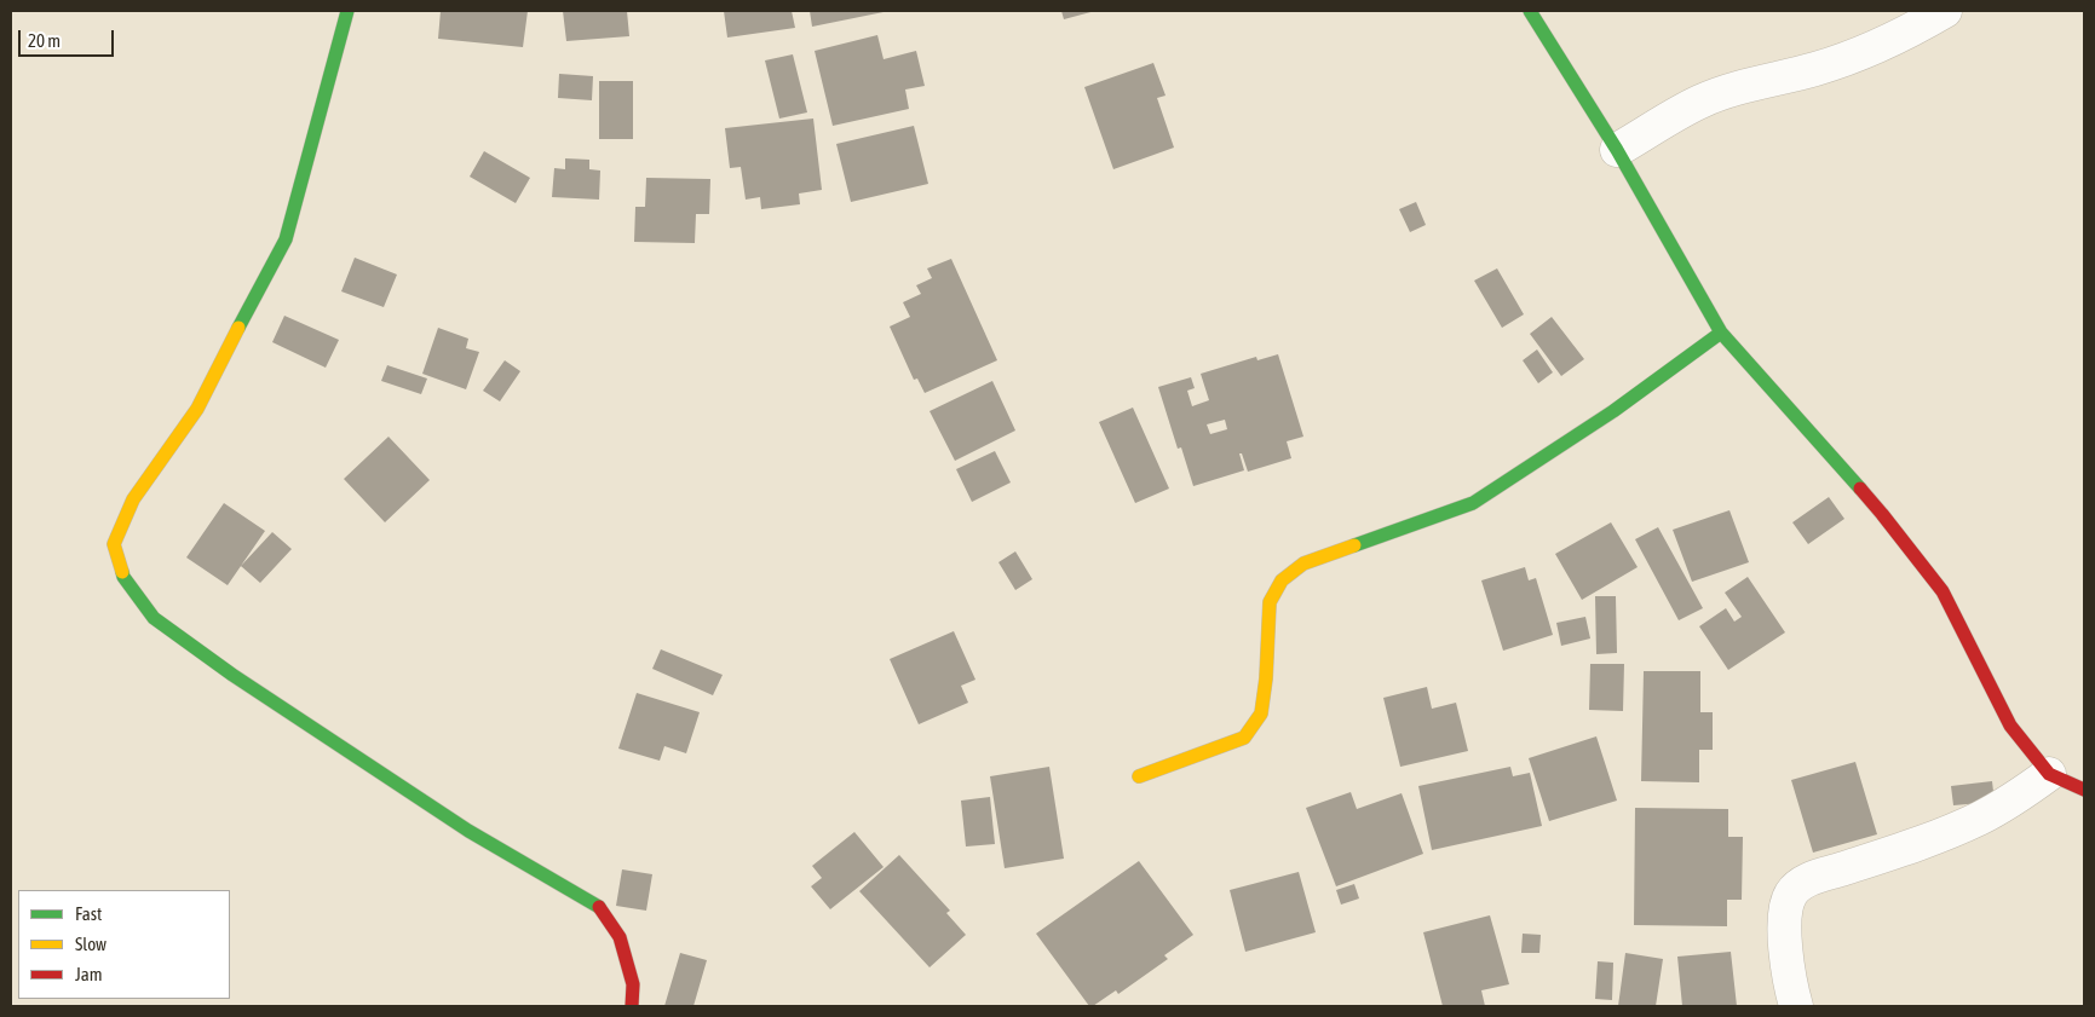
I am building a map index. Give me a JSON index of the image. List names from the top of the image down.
{
  "legend": ["Fast", "Slow", "Jam"],
  "scale_bar": "20 m"
}
